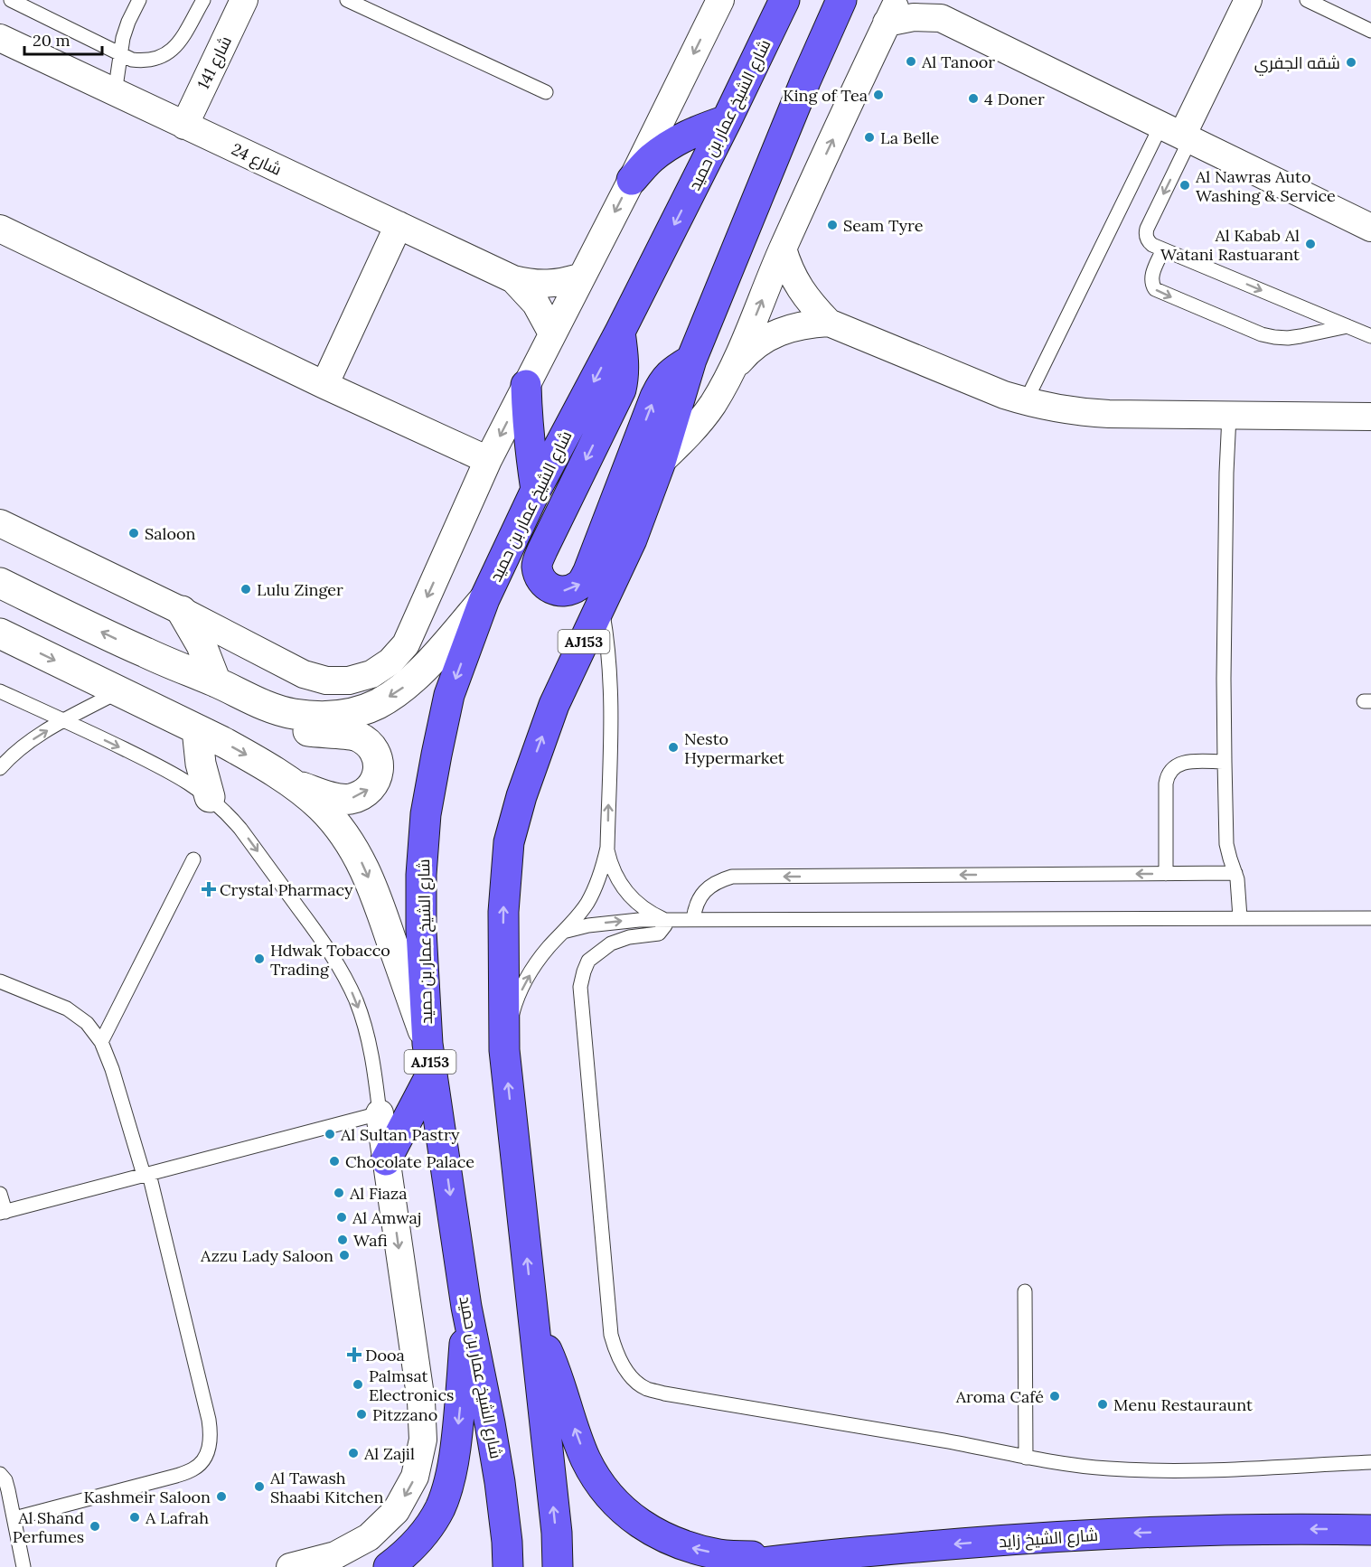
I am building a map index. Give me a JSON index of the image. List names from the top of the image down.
{
  "streets": {
    "main road": ["شارع الشيخ عمار بن حميد", "AJ153", "شارع الشيخ زايد"],
    "street": ["شارع 141", "شارع 24"]
  },
  "crossings": [
    ["شارع 141", "شارع 24"]
  ],
  "one_way": ["شارع الشيخ زايد"],
  "places": {
    "other": [
      "Al Tanoor",
      "شقه الجفري",
      "King of Tea",
      "4 Doner",
      "La Belle",
      "Al Nawras Auto Washing & Service",
      "Seam Tyre",
      "Al Kabab Al Watani Rastuarant",
      "Saloon",
      "Lulu Zinger",
      "Nesto Hypermarket",
      "Hdwak Tobacco Trading",
      "Al Sultan Pastry",
      "Chocolate Palace",
      "Al Fiaza",
      "Al Amwaj",
      "Wafi",
      "Azzu Lady Saloon",
      "Palmsat Electronics",
      "Aroma Café",
      "Menu Restauraunt",
      "Pitzzano",
      "Al Zajil",
      "Al Tawash Shaabi Kitchen",
      "Kashmeir Saloon",
      "A Lafrah",
      "Al Shand Perfumes"
    ],
    "health": ["Crystal Pharmacy", "Dooa"]
  },
  "scale_bar": "20 m"
}
